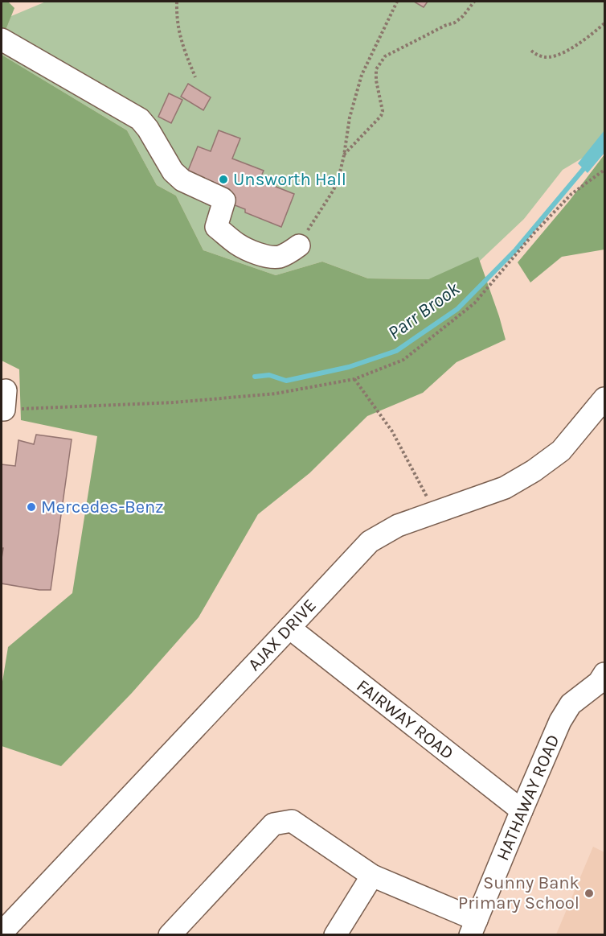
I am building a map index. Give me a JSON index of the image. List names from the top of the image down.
{
  "streets": {
    "street": ["AJAX DRIVE", "FAIRWAY ROAD", "HATHAWAY ROAD"]
  },
  "crossings": [
    ["AJAX DRIVE", "FAIRWAY ROAD"],
    ["FAIRWAY ROAD", "HATHAWAY ROAD"]
  ],
  "water": ["Parr Brook"],
  "places": ["Unsworth Hall", "Mercedes-Benz", "Sunny Bank Primary School"]
}
